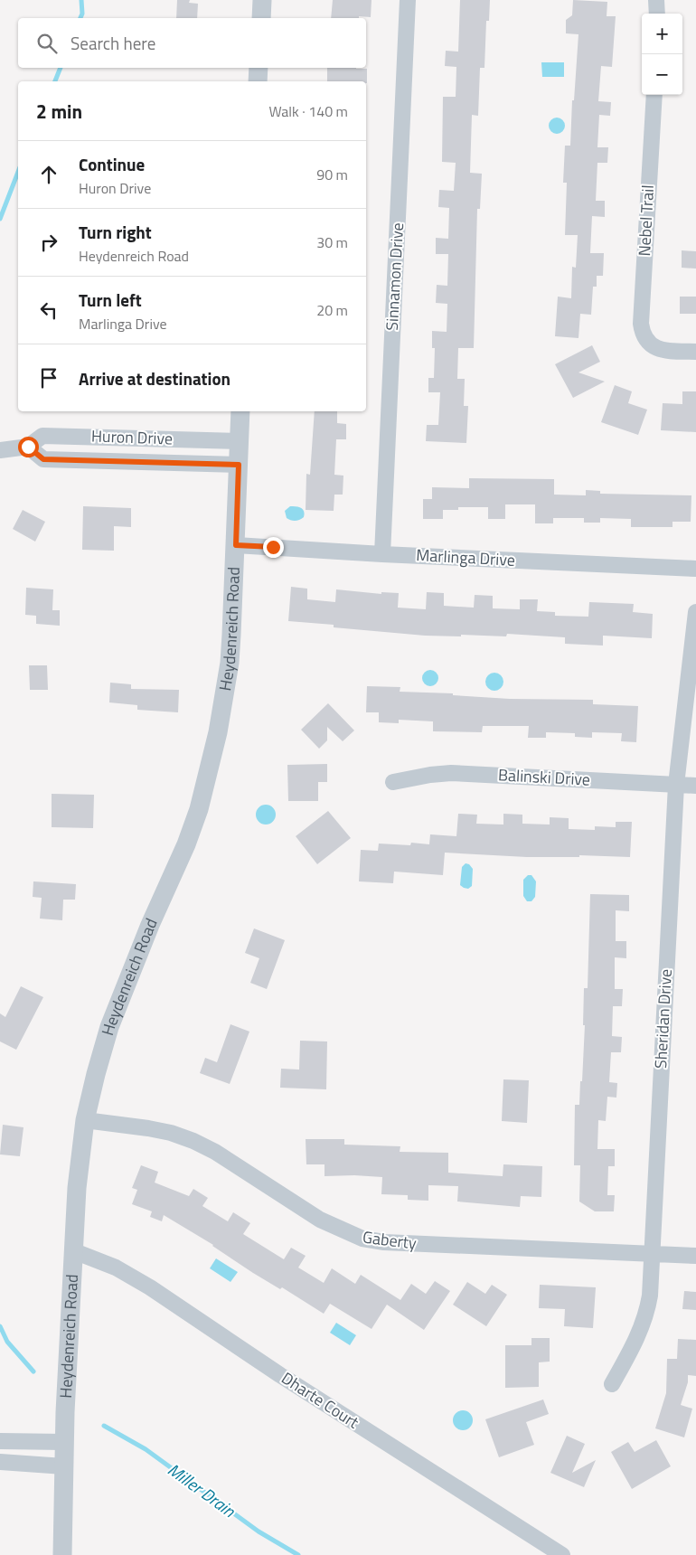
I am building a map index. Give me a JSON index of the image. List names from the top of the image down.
{
  "streets": {
    "street": [
      "Nebel Trail",
      "Sinnamon Drive",
      "Huron Drive",
      "Marlinga Drive",
      "Heydenreich Road",
      "Balinski Drive",
      "Sheridan Drive",
      "Gaberty",
      "Dharte Court"
    ]
  },
  "crossings": [
    ["Sinnamon Drive", "Marlinga Drive"],
    ["Huron Drive", "Heydenreich Road"],
    ["Marlinga Drive", "Heydenreich Road"],
    ["Heydenreich Road", "Gaberty"],
    ["Heydenreich Road", "Dharte Court"],
    ["Balinski Drive", "Sheridan Drive"],
    ["Sheridan Drive", "Gaberty"]
  ],
  "water": ["Miller Drain"],
  "page": {
    "map_buttons": ["+", "−"],
    "search": "Search here",
    "heading": ["2 min", "Walk · 140 m"],
    "list": [
      ["Continue", "Huron Drive", "90 m"],
      ["Turn right", "Heydenreich Road", "30 m"],
      ["Turn left", "Marlinga Drive", "20 m"],
      "Arrive at destination"
    ]
  }
}
